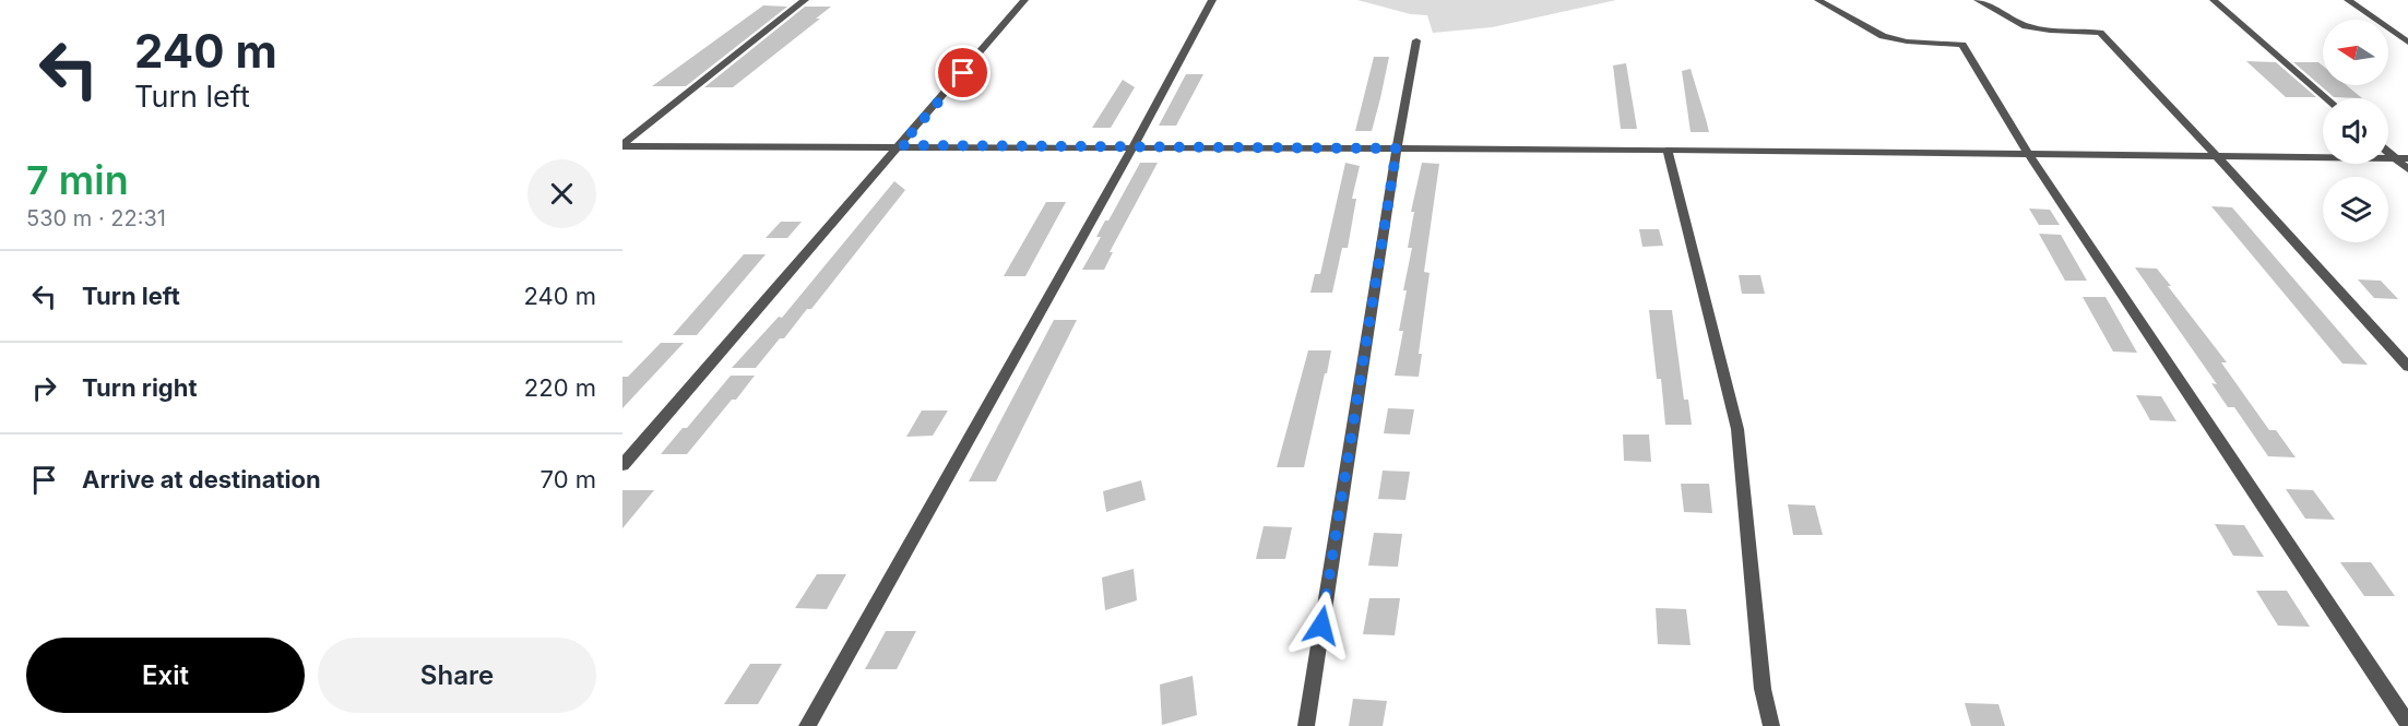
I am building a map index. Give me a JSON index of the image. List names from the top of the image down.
{
  "north": "left",
  "page": {
    "turn": ["240 m", "Turn left"],
    "heading": ["7 min", "530 m · 22:31"],
    "list": [
      {
        "name": "Turn left",
        "value": "240 m"
      },
      {
        "name": "Turn right",
        "value": "220 m"
      },
      {
        "name": "Arrive at destination",
        "value": "70 m"
      }
    ],
    "buttons": ["Exit", "Share"]
  }
}
